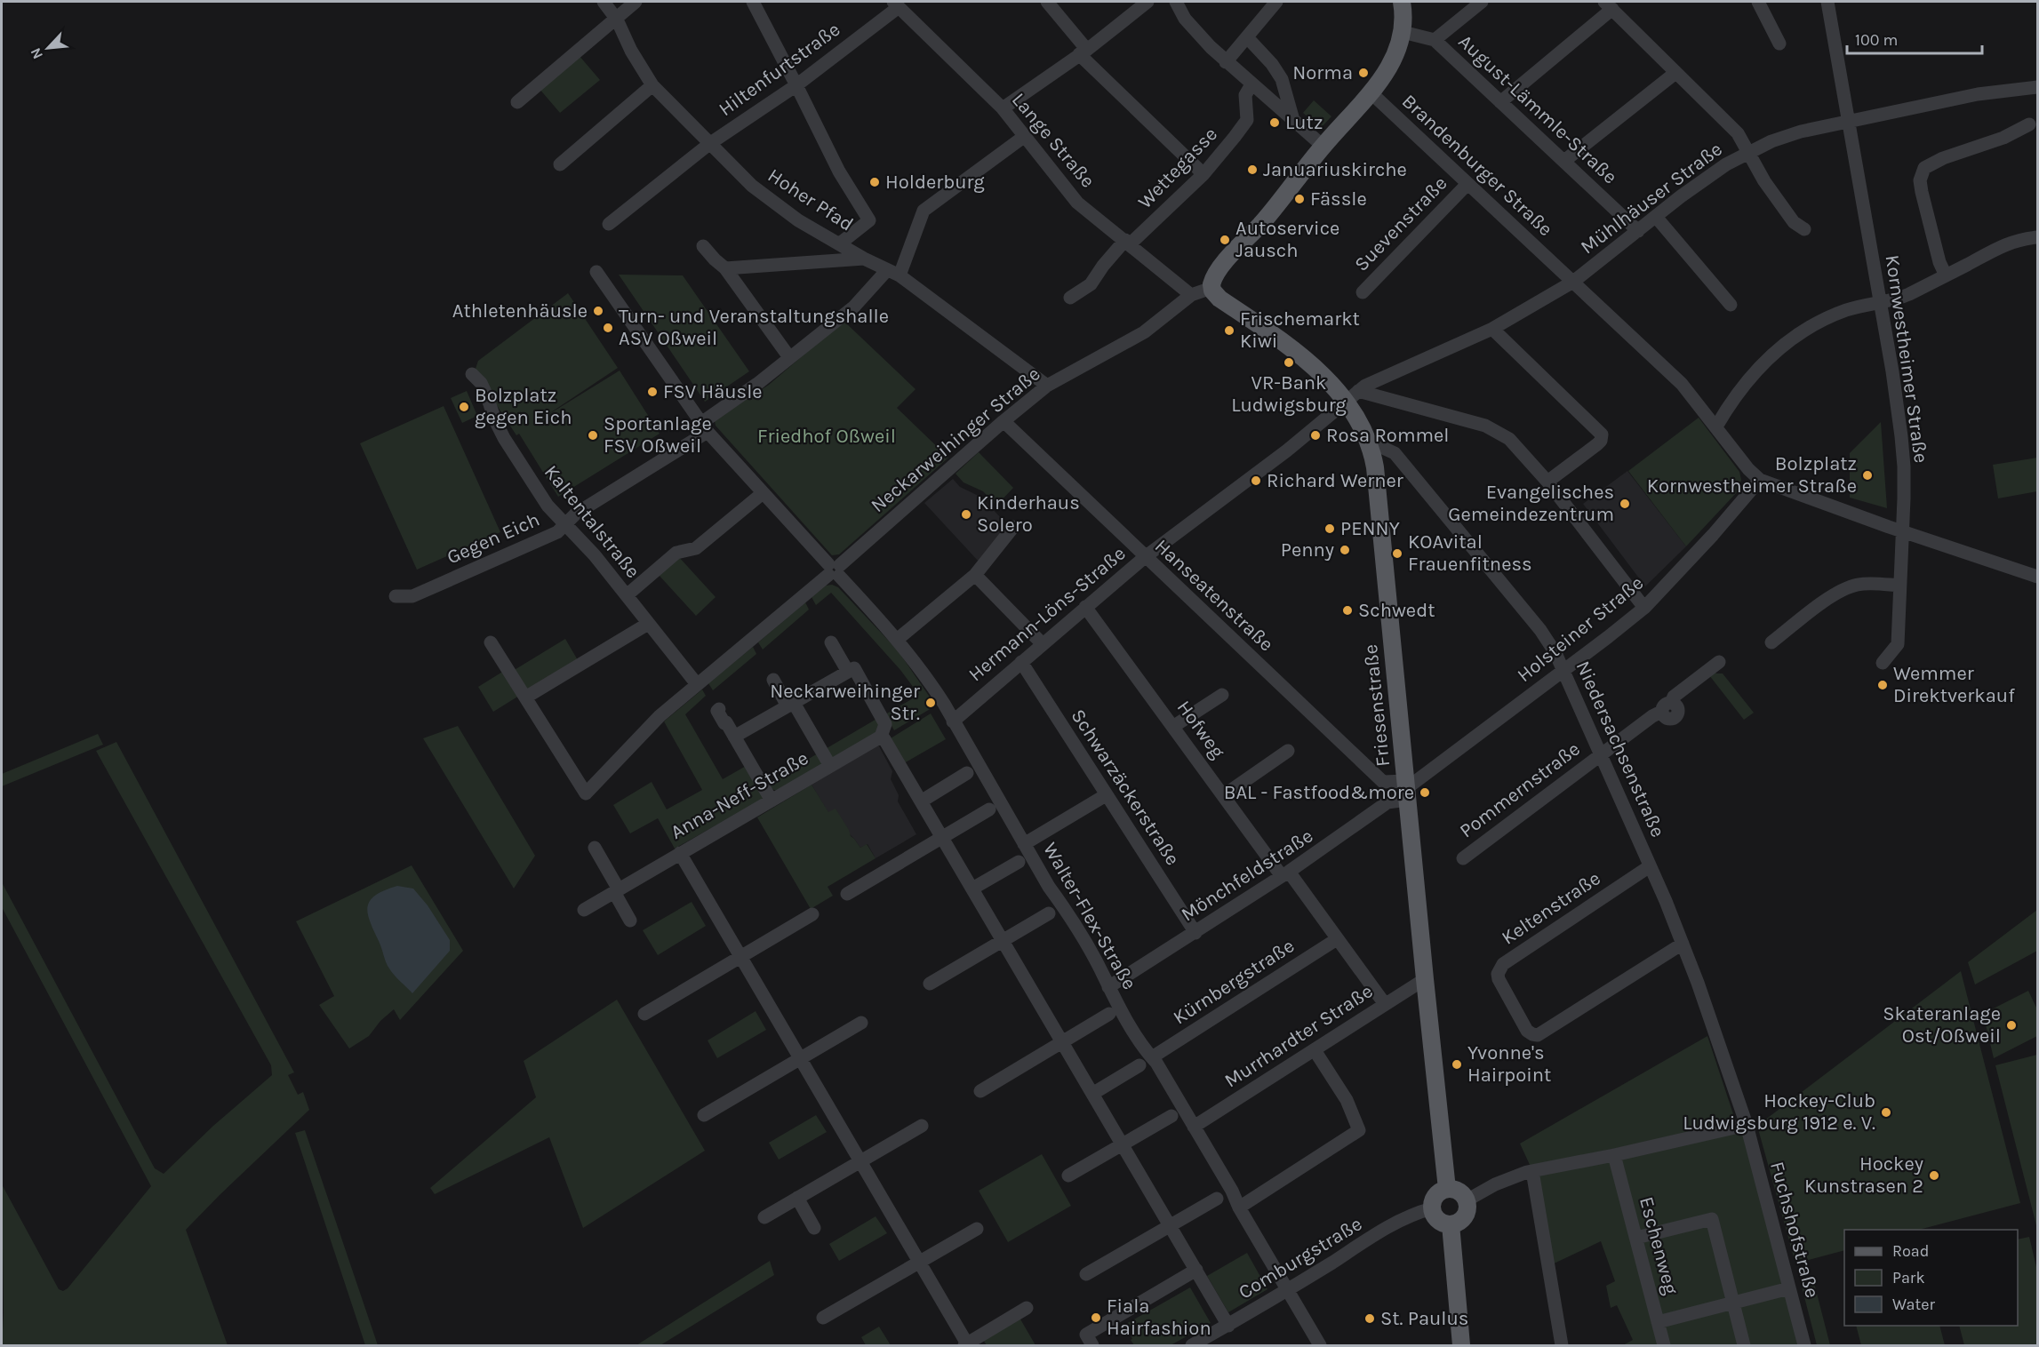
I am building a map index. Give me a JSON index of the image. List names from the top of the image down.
{
  "streets": {
    "main road": ["Friesenstraße"],
    "street": [
      "Hiltenfurtstraße",
      "August-Lämmle-Straße",
      "Lange Straße",
      "Brandenburger Straße",
      "Wettegasse",
      "Mühlhäuser Straße",
      "Hoher Pfad",
      "Suevenstraße",
      "Kornwestheimer Straße",
      "Neckarweihinger Straße",
      "Kaltentalstraße",
      "Gegen Eich",
      "Hanseatenstraße",
      "Hermann-Löns-Straße",
      "Holsteiner Straße",
      "Hofweg",
      "Niedersachsenstraße",
      "Schwarzäckerstraße",
      "Pommernstraße",
      "Anna-Neff-Straße",
      "Mönchfeldstraße",
      "Keltenstraße",
      "Walter-Flex-Straße",
      "Kürnbergstraße",
      "Murrhardter Straße",
      "Fuchshofstraße",
      "Eschenweg",
      "Comburgstraße"
    ]
  },
  "crossings": [
    ["Hiltenfurtstraße", "Lange Straße"],
    ["Hiltenfurtstraße", "Hoher Pfad"],
    ["August-Lämmle-Straße", "Mühlhäuser Straße"],
    ["Lange Straße", "Wettegasse"],
    ["Lange Straße", "Neckarweihinger Straße"],
    ["Brandenburger Straße", "Mühlhäuser Straße"],
    ["Brandenburger Straße", "Suevenstraße"],
    ["Brandenburger Straße", "Kornwestheimer Straße"],
    ["Brandenburger Straße", "Holsteiner Straße"],
    ["Mühlhäuser Straße", "Kornwestheimer Straße"],
    ["Mühlhäuser Straße", "Hermann-Löns-Straße"],
    ["Mühlhäuser Straße", "Friesenstraße"],
    ["Hoher Pfad", "Neckarweihinger Straße"],
    ["Hoher Pfad", "Gegen Eich"],
    ["Neckarweihinger Straße", "Kaltentalstraße"],
    ["Neckarweihinger Straße", "Hanseatenstraße"],
    ["Neckarweihinger Straße", "Friesenstraße"],
    ["Neckarweihinger Straße", "Walter-Flex-Straße"],
    ["Kaltentalstraße", "Gegen Eich"],
    ["Gegen Eich", "Walter-Flex-Straße"],
    ["Hanseatenstraße", "Hermann-Löns-Straße"],
    ["Hanseatenstraße", "Holsteiner Straße"],
    ["Hanseatenstraße", "Friesenstraße"],
    ["Hanseatenstraße", "Mönchfeldstraße"],
    ["Hermann-Löns-Straße", "Friesenstraße"],
    ["Hermann-Löns-Straße", "Hofweg"],
    ["Hermann-Löns-Straße", "Schwarzäckerstraße"],
    ["Hermann-Löns-Straße", "Walter-Flex-Straße"],
    ["Holsteiner Straße", "Friesenstraße"],
    ["Holsteiner Straße", "Niedersachsenstraße"],
    ["Holsteiner Straße", "Mönchfeldstraße"],
    ["Friesenstraße", "Niedersachsenstraße"],
    ["Friesenstraße", "Mönchfeldstraße"],
    ["Friesenstraße", "Murrhardter Straße"],
    ["Friesenstraße", "Comburgstraße"],
    ["Hofweg", "Mönchfeldstraße"],
    ["Hofweg", "Kürnbergstraße"],
    ["Hofweg", "Murrhardter Straße"],
    ["Niedersachsenstraße", "Pommernstraße"],
    ["Niedersachsenstraße", "Keltenstraße"],
    ["Niedersachsenstraße", "Fuchshofstraße"],
    ["Schwarzäckerstraße", "Mönchfeldstraße"],
    ["Mönchfeldstraße", "Walter-Flex-Straße"],
    ["Walter-Flex-Straße", "Kürnbergstraße"],
    ["Walter-Flex-Straße", "Murrhardter Straße"],
    ["Walter-Flex-Straße", "Comburgstraße"]
  ],
  "parks": ["Friedhof Oßweil"],
  "places": [
    "Norma",
    "Lutz",
    "Januariuskirche",
    "Holderburg",
    "Fässle",
    "Autoservice Jausch",
    "Athletenhäusle",
    "Turn- und Veranstaltungshalle ASV Oßweil",
    "Frischemarkt Kiwi",
    "VR-Bank Ludwigsburg",
    "FSV Häusle",
    "Bolzplatz gegen Eich",
    "Sportanlage FSV Oßweil",
    "Rosa Rommel",
    "Bolzplatz Kornwestheimer Straße",
    "Richard Werner",
    "Evangelisches Gemeindezentrum",
    "Kinderhaus Solero",
    "PENNY",
    "Penny",
    "KOAvital Frauenfitness",
    "Schwedt",
    "Wemmer Direktverkauf",
    "Neckarweihinger Str.",
    "BAL - Fastfood&more",
    "Skateranlage Ost/Oßweil",
    "Yvonne's Hairpoint",
    "Hockey-Club Ludwigsburg 1912 e. V.",
    "Hockey Kunstrasen 2",
    "Fiala Hairfashion",
    "St. Paulus"
  ],
  "legend": ["Road", "Park", "Water"],
  "scale_bar": "100 m",
  "north": "bottom left"
}
